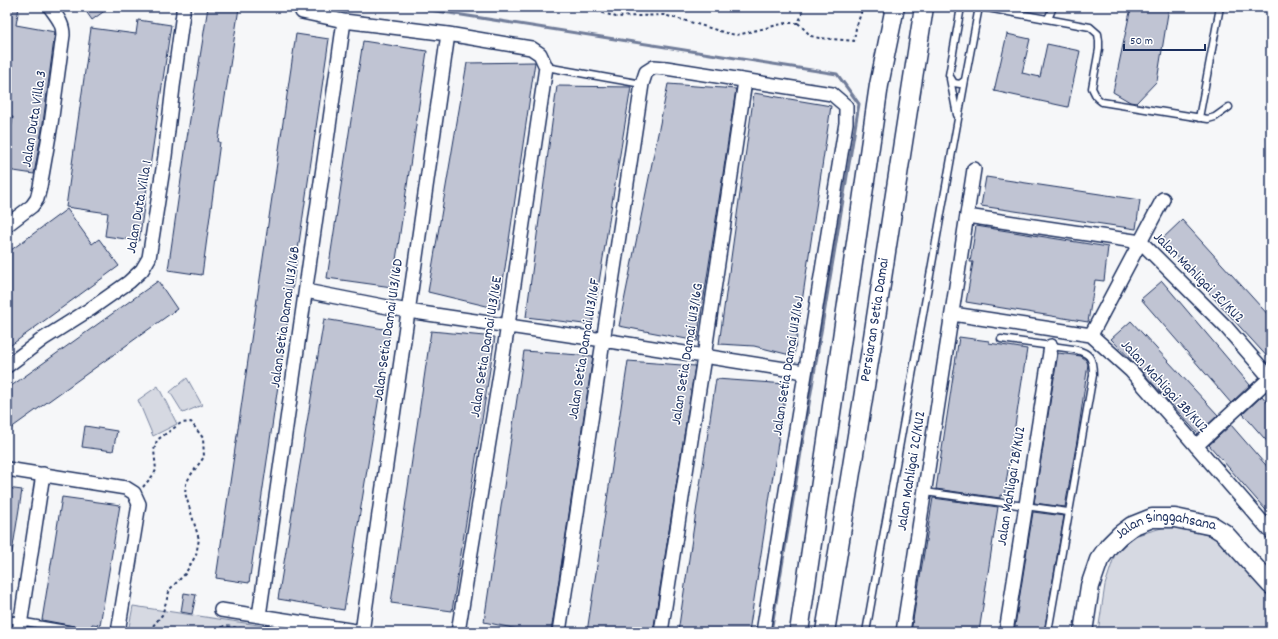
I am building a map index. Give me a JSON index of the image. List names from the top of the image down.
{
  "streets": {
    "street": [
      "Jalan Duta Villa 3",
      "Jalan Duta Villa 1",
      "Jalan Mahligai 3C/KU2",
      "Jalan Setia Damai U13/16B",
      "Persiaran Setia Damai",
      "Jalan Setia Damai U13/16D",
      "Jalan Setia Damai U13/16E",
      "Jalan Setia Damai U13/16F",
      "Jalan Setia Damai U13/16G",
      "Jalan Setia Damai U13/16J",
      "Jalan Mahligai 3B/KU2",
      "Jalan Mahligai 2C/KU2",
      "Jalan Mahligai 2B/KU2",
      "Jalan Singgahsana"
    ]
  },
  "crossings": [
    ["Jalan Mahligai 3C/KU2", "Jalan Mahligai 2C/KU2"],
    ["Jalan Setia Damai U13/16G", "Jalan Setia Damai U13/16J"]
  ],
  "scale_bar": "50 m"
}
